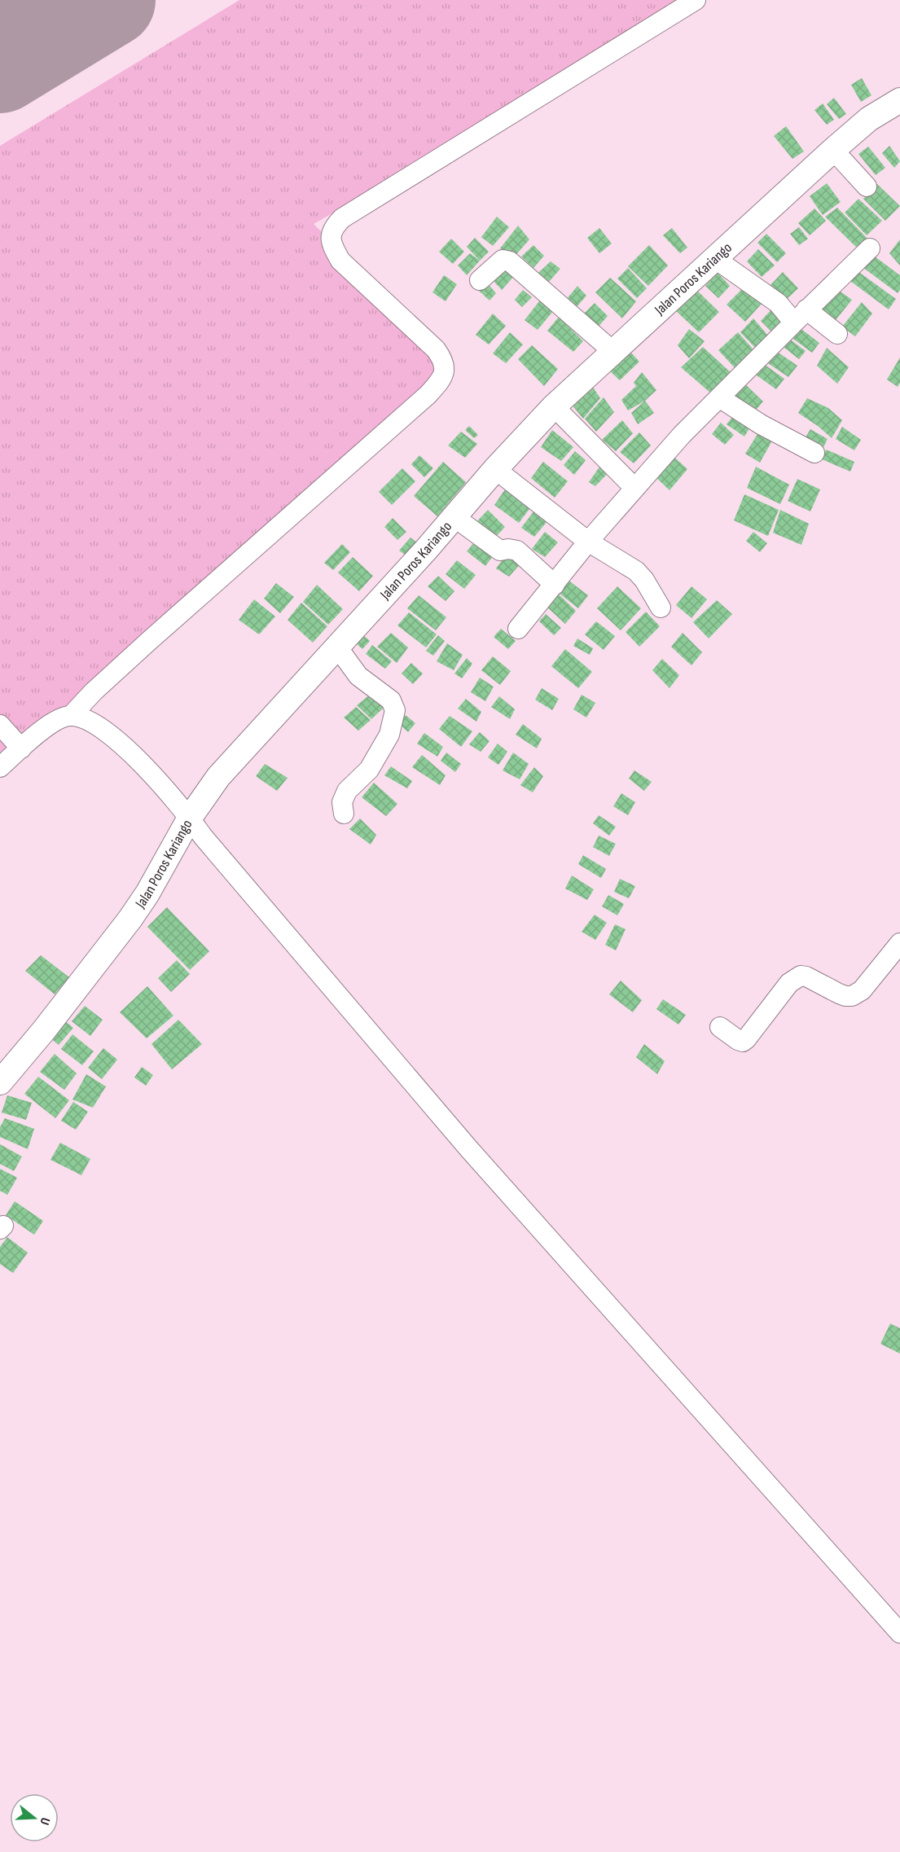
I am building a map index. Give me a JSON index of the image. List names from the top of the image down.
{
  "streets": {
    "main road": ["Jalan Poros Kariango"]
  },
  "north": "right"
}
